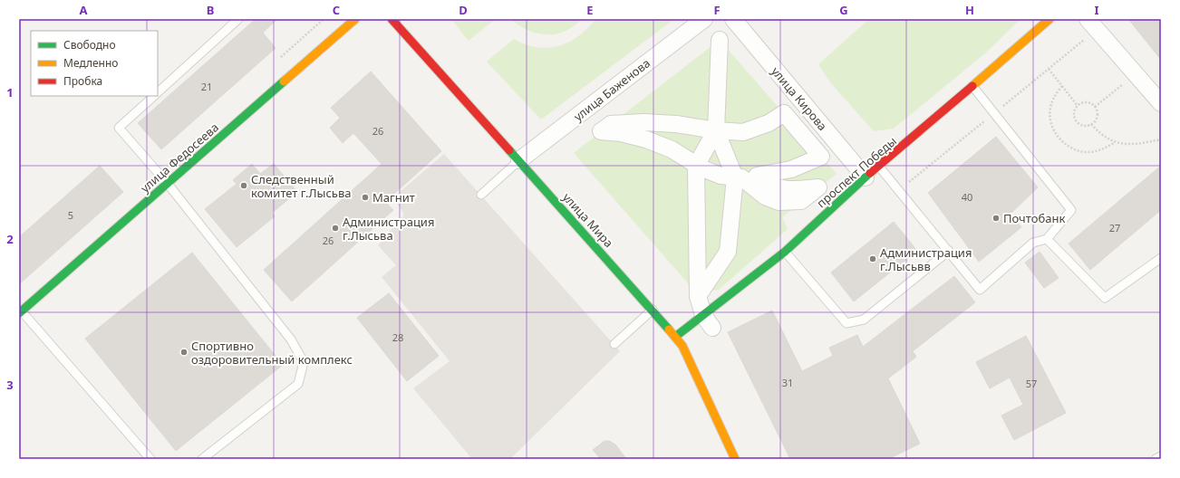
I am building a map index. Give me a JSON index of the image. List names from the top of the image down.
{
  "streets": {
    "street": [
      "улица Баженова",
      "улица Кирова",
      "улица Федосеева",
      "проспект Победы",
      "улица Мира"
    ]
  },
  "crossings": [
    ["улица Баженова", "улица Мира"],
    ["улица Кирова", "проспект Победы"],
    ["проспект Победы", "улица Мира"]
  ],
  "places": [
    "Следственный комитет г.Лысьва",
    "Магнит",
    "Почтобанк",
    "Администрация г.Лысьва",
    "Администрация г.Лысьвв",
    "Спортивно оздоровительный комплекс"
  ],
  "house_numbers": [
    "21",
    "26",
    "40",
    "5",
    "27",
    "26",
    "28",
    "31",
    "57"
  ],
  "legend": ["Свободно", "Медленно", "Пробка"],
  "grid": {
    "columns": [
      "A",
      "B",
      "C",
      "D",
      "E",
      "F",
      "G",
      "H",
      "I"
    ],
    "rows": ["1", "2", "3"]
  }
}
